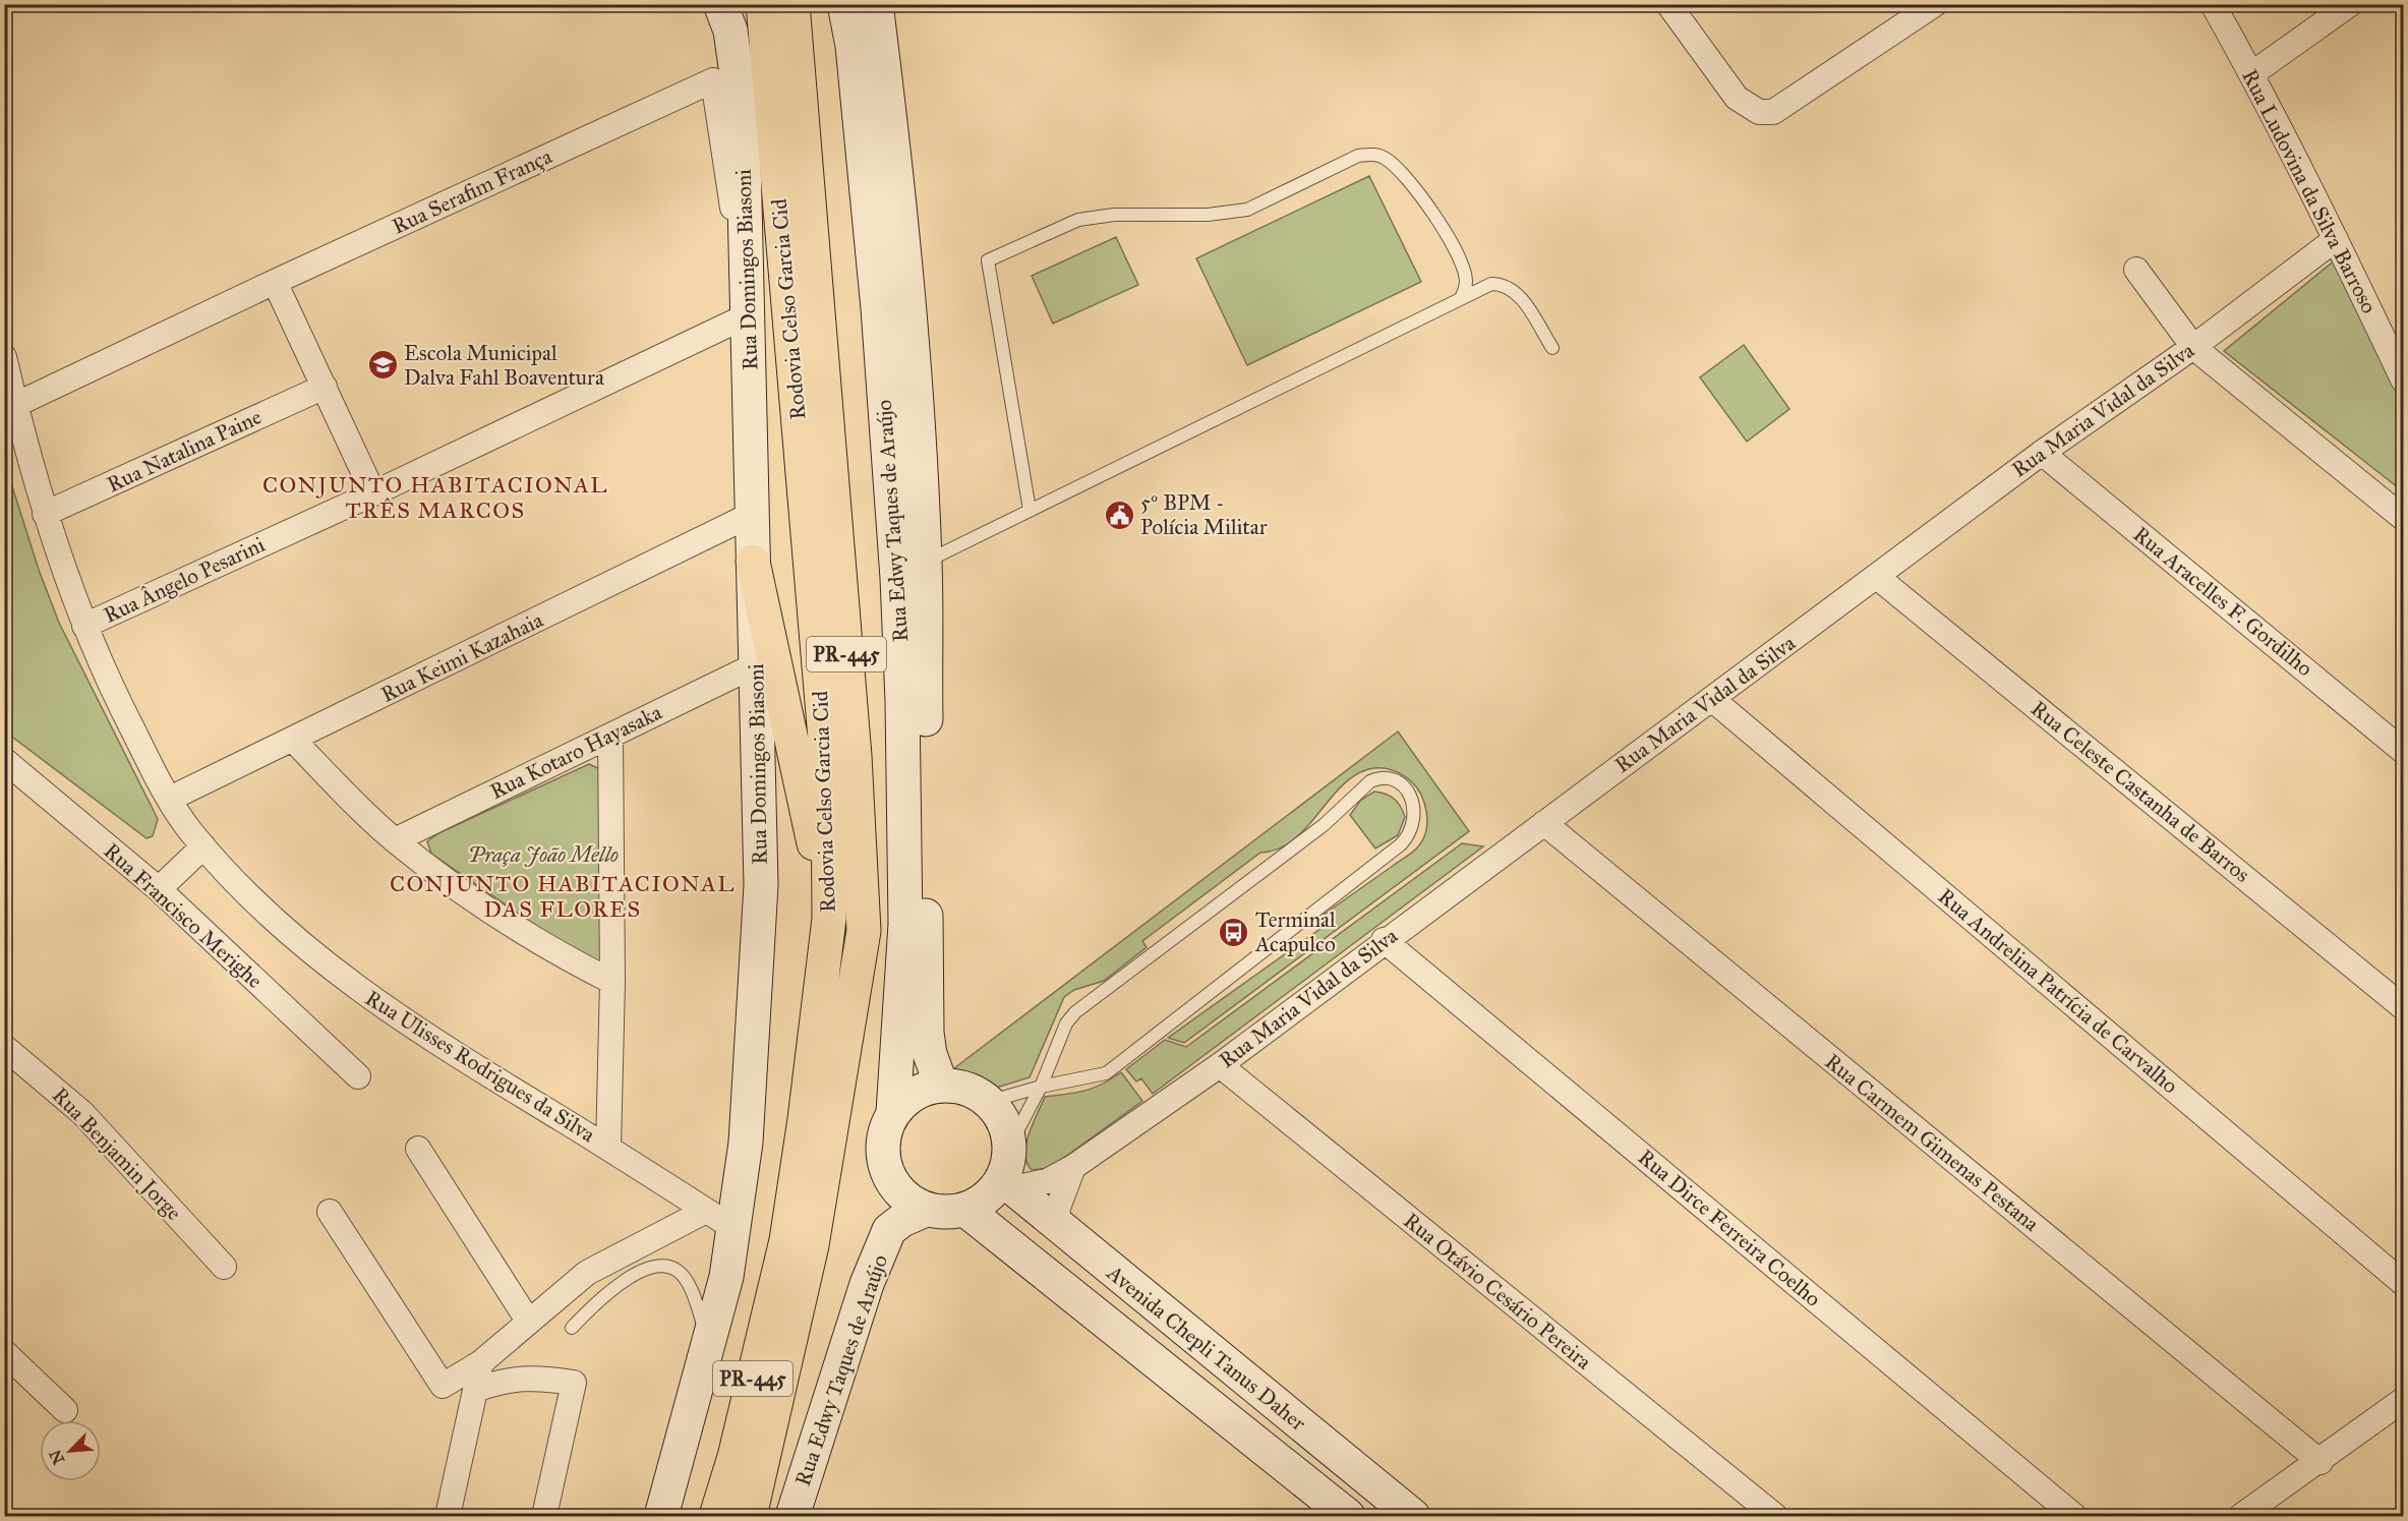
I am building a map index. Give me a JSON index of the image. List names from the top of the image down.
{
  "streets": {
    "highway": ["Rodovia Celso Garcia Cid", "PR-445"],
    "main road": ["Rua Domingos Biasoni", "Rua Edwy Taques de Araújo", "Avenida Chepli Tanus Daher"],
    "street": [
      "Rua Serafim França",
      "Rua Ludovina da Silva Barroso",
      "Rua Maria Vidal da Silva",
      "Rua Natalina Paine",
      "Rua Ângelo Pesarini",
      "Rua Aracelles F. Gordilho",
      "Rua Keimi Kazahaia",
      "Rua Kotaro Hayasaka",
      "Rua Celeste Castanha de Barros",
      "Rua Francisco Merighe",
      "Rua Andrelina Patrícia de Carvalho",
      "Rua Ulisses Rodrigues da Silva",
      "Rua Carmem Gimenas Pestana",
      "Rua Benjamin Jorge",
      "Rua Dirce Ferreira Coelho",
      "Rua Otávio Cesário Pereira"
    ]
  },
  "crossings": [
    ["Rua Serafim França", "Rua Domingos Biasoni"],
    ["Rua Serafim França", "Rua Ângelo Pesarini"],
    ["Rua Serafim França", "Rua Ulisses Rodrigues da Silva"],
    ["Rua Ludovina da Silva Barroso", "Rua Maria Vidal da Silva"],
    ["Rua Domingos Biasoni", "Rua Ângelo Pesarini"],
    ["Rua Domingos Biasoni", "Rua Keimi Kazahaia"],
    ["Rua Domingos Biasoni", "Rua Kotaro Hayasaka"],
    ["Rua Domingos Biasoni", "Rua Ulisses Rodrigues da Silva"],
    ["Rua Maria Vidal da Silva", "Rua Edwy Taques de Araújo"],
    ["Rua Maria Vidal da Silva", "Rua Aracelles F. Gordilho"],
    ["Rua Maria Vidal da Silva", "Rua Celeste Castanha de Barros"],
    ["Rua Maria Vidal da Silva", "Rua Andrelina Patrícia de Carvalho"],
    ["Rua Maria Vidal da Silva", "Rua Carmem Gimenas Pestana"],
    ["Rua Maria Vidal da Silva", "Rua Dirce Ferreira Coelho"],
    ["Rua Maria Vidal da Silva", "Rua Otávio Cesário Pereira"],
    ["Rua Maria Vidal da Silva", "Avenida Chepli Tanus Daher"],
    ["Rua Natalina Paine", "Rua Ulisses Rodrigues da Silva"],
    ["Rua Edwy Taques de Araújo", "Avenida Chepli Tanus Daher"],
    ["Rua Ângelo Pesarini", "Rua Ulisses Rodrigues da Silva"],
    ["Rua Keimi Kazahaia", "Rua Ulisses Rodrigues da Silva"]
  ],
  "districts": ["CONJUNTO HABITACIONAL TRÊS MARCOS", "CONJUNTO HABITACIONAL DAS FLORES"],
  "parks": ["Praça João Mello"],
  "places": {
    "school or university": ["Escola Municipal Dalva Fahl Boaventura"],
    "public building": ["5º BPM - Polícia Militar"],
    "bus stop": ["Terminal Acapulco"]
  },
  "north": "bottom left"
}
